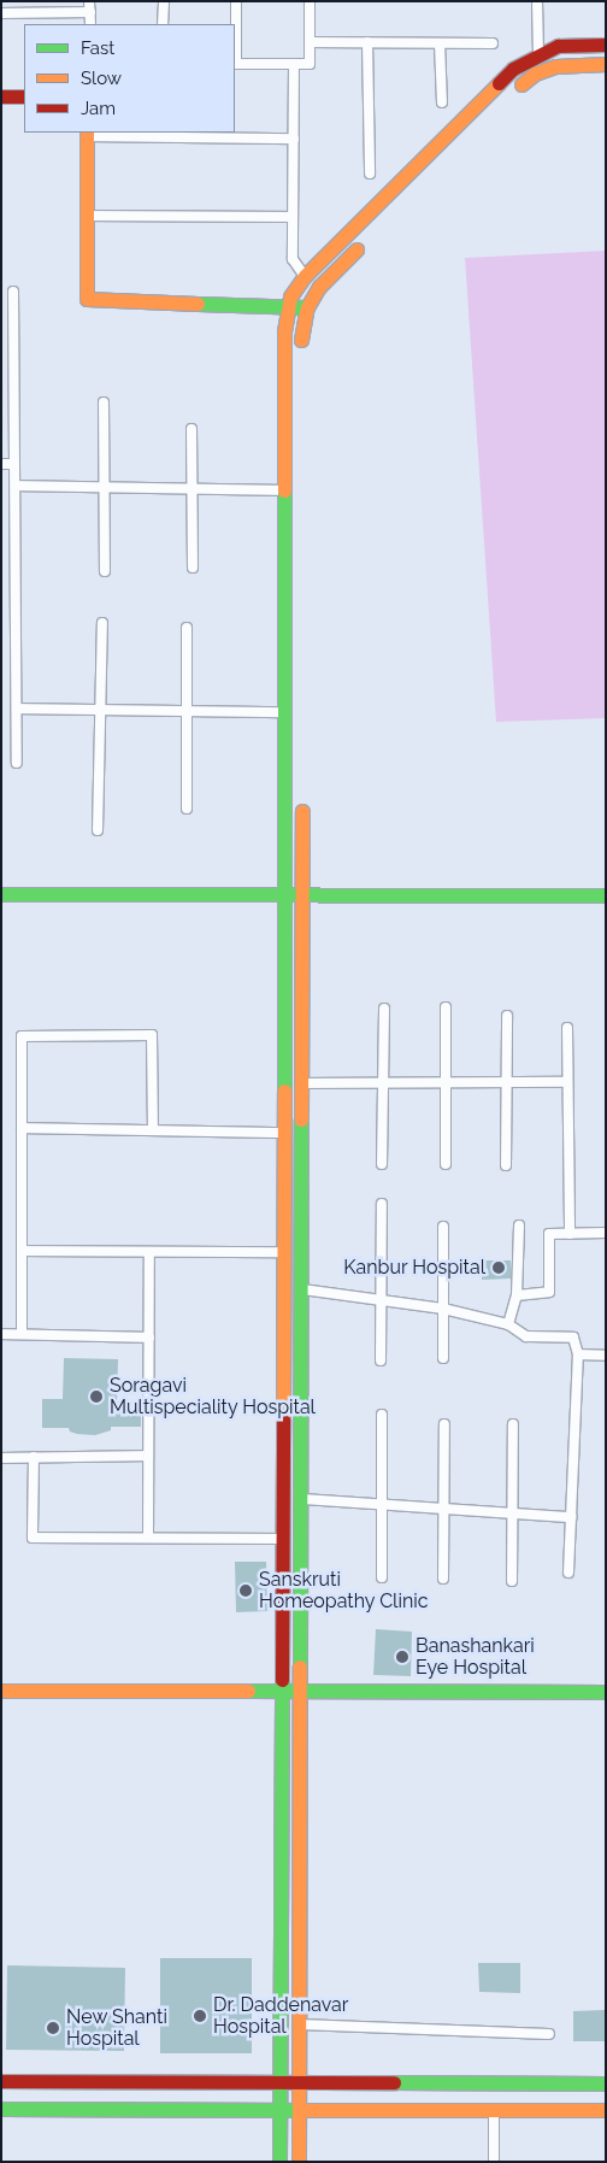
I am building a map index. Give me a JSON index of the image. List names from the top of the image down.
{
  "places": [
    "Kanbur Hospital",
    "Soragavi Multispeciality Hospital",
    "Sanskruti Homeopathy Clinic",
    "Banashankari Eye Hospital",
    "Dr. Daddenavar Hospital",
    "New Shanti Hospital"
  ],
  "legend": ["Fast", "Slow", "Jam"]
}
